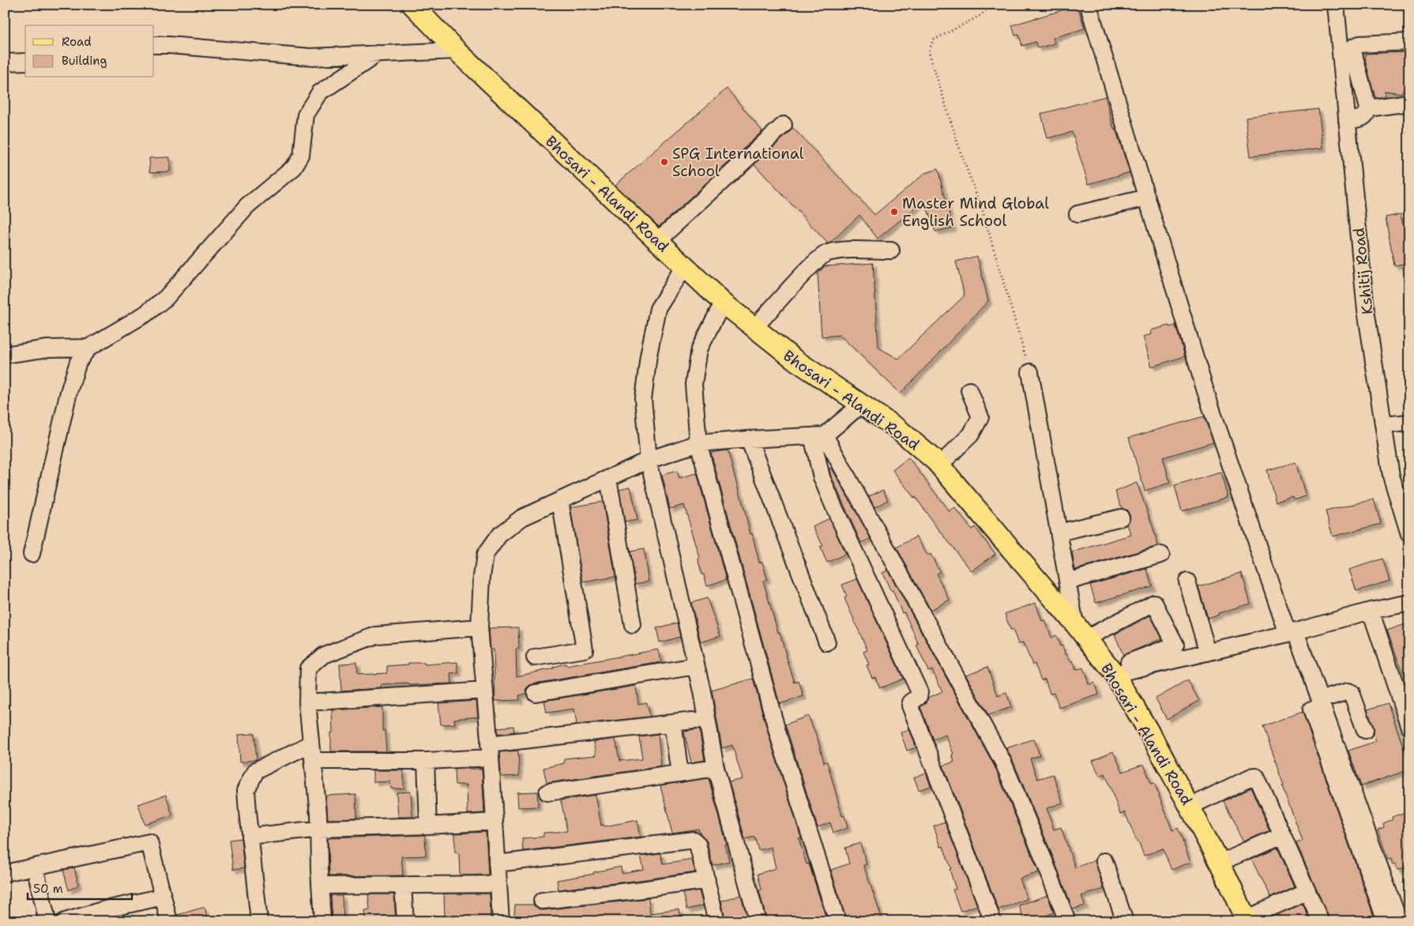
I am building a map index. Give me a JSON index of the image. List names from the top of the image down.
{
  "streets": {
    "main road": ["Bhosari - Alandi Road"],
    "street": ["Kshitij Road"]
  },
  "places": ["SPG International School", "Master Mind Global English School"],
  "legend": ["Road", "Building"],
  "scale_bar": "50 m"
}
